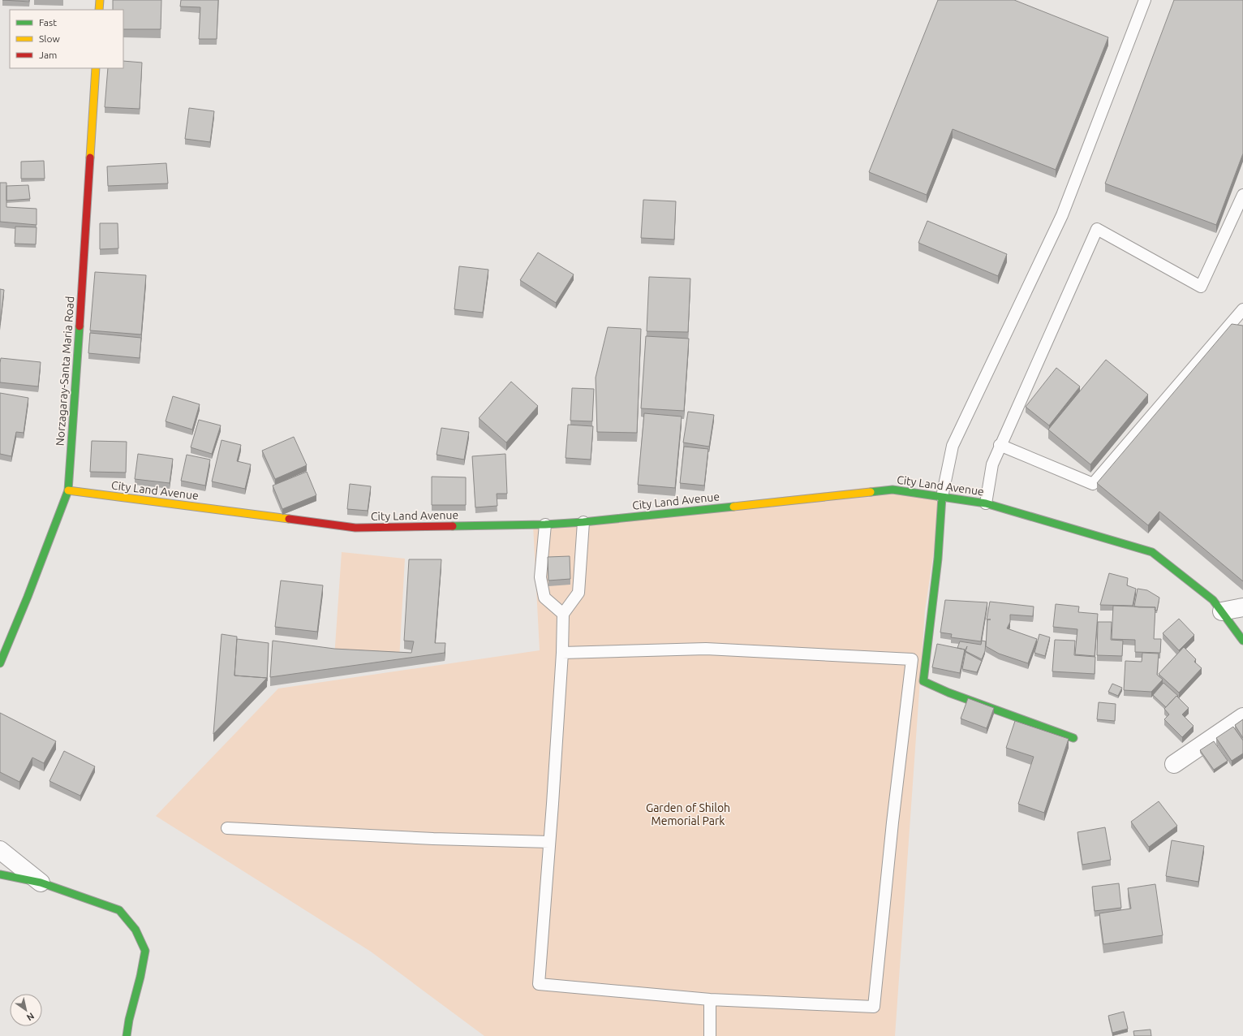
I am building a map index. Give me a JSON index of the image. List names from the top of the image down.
{
  "streets": {
    "street": ["Norzagaray-Santa Maria Road", "City Land Avenue"]
  },
  "crossings": [
    ["Norzagaray-Santa Maria Road", "City Land Avenue"]
  ],
  "parks": ["Garden of Shiloh Memorial Park"],
  "legend": ["Fast", "Slow", "Jam"],
  "north": "bottom right"
}
